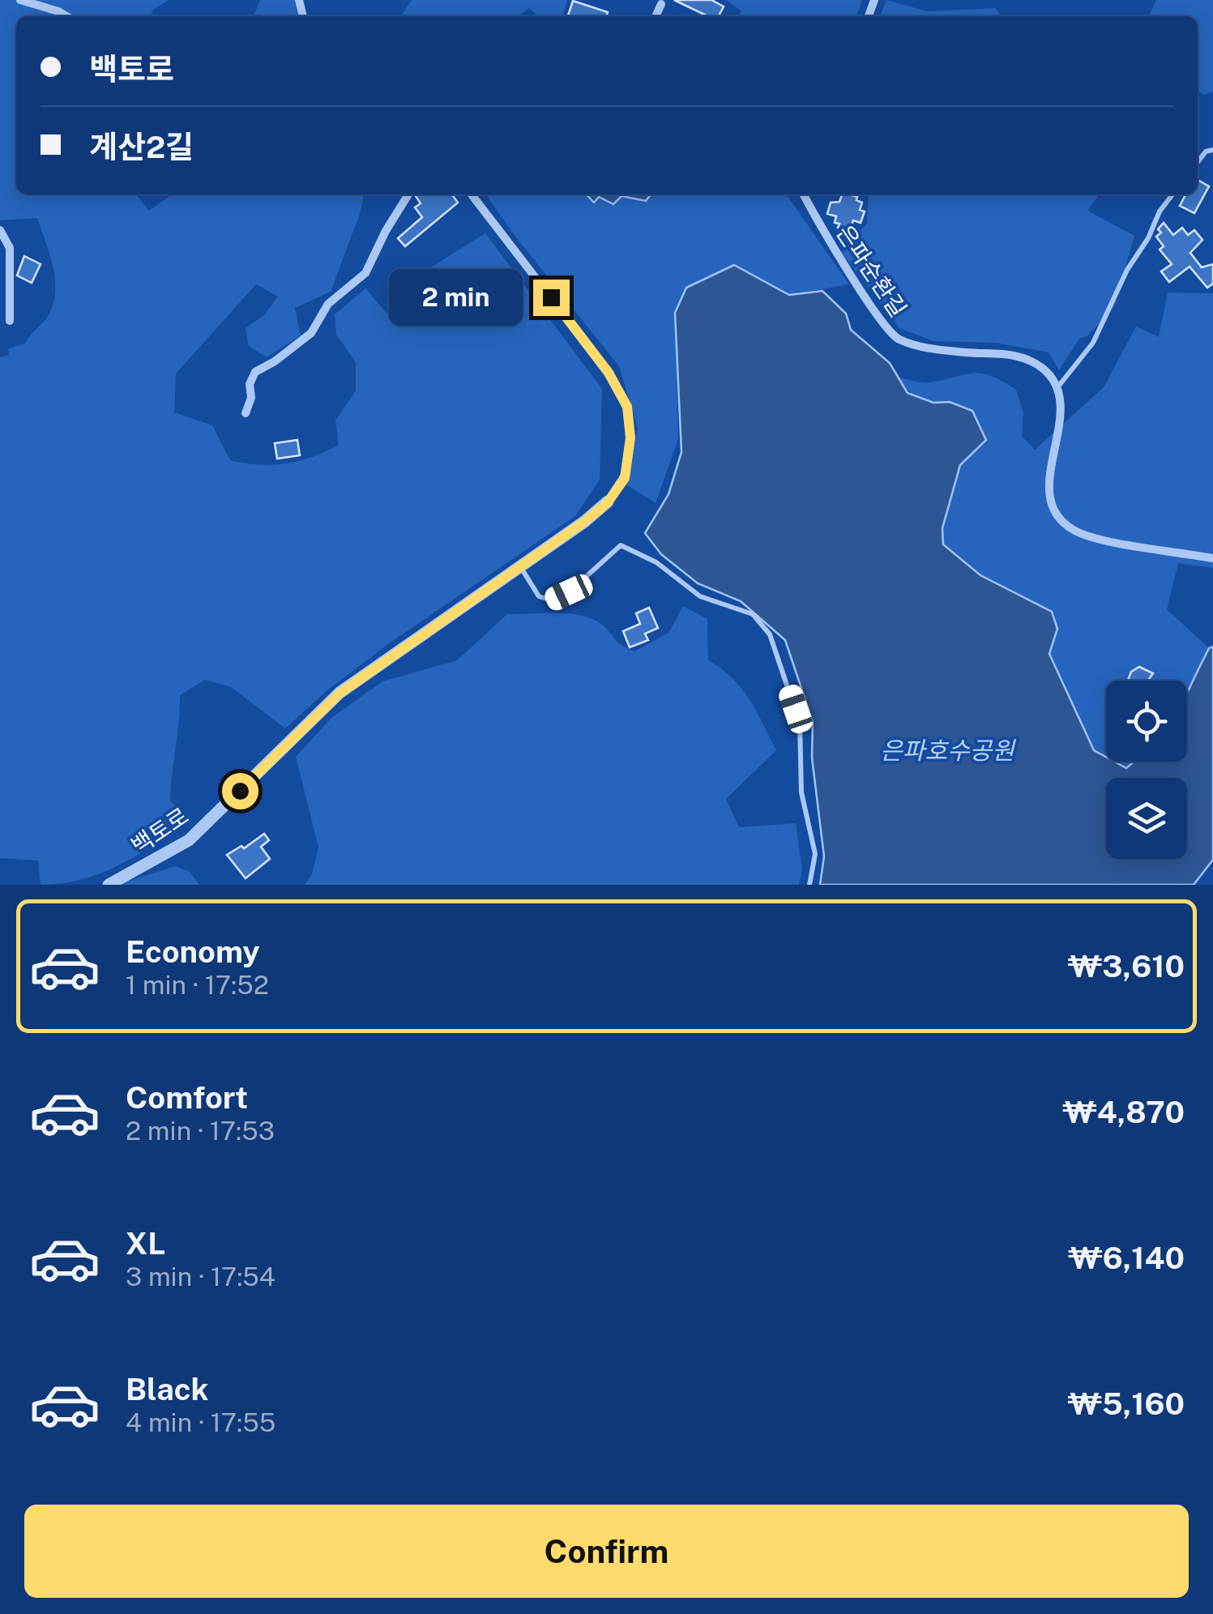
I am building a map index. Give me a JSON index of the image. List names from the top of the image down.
{
  "streets": {
    "street": ["은파순환길", "백토로"]
  },
  "water": ["은파호수공원"],
  "page": {
    "banner": ["백토로", "계산2길"],
    "bubble": "2 min",
    "list": [
      {
        "name": "Economy",
        "note": "1 min · 17:52",
        "value": "₩3,610"
      },
      {
        "name": "Comfort",
        "note": "2 min · 17:53",
        "value": "₩4,870"
      },
      {
        "name": "XL",
        "note": "3 min · 17:54",
        "value": "₩6,140"
      },
      {
        "name": "Black",
        "note": "4 min · 17:55",
        "value": "₩5,160"
      }
    ],
    "buttons": "Confirm"
  }
}
